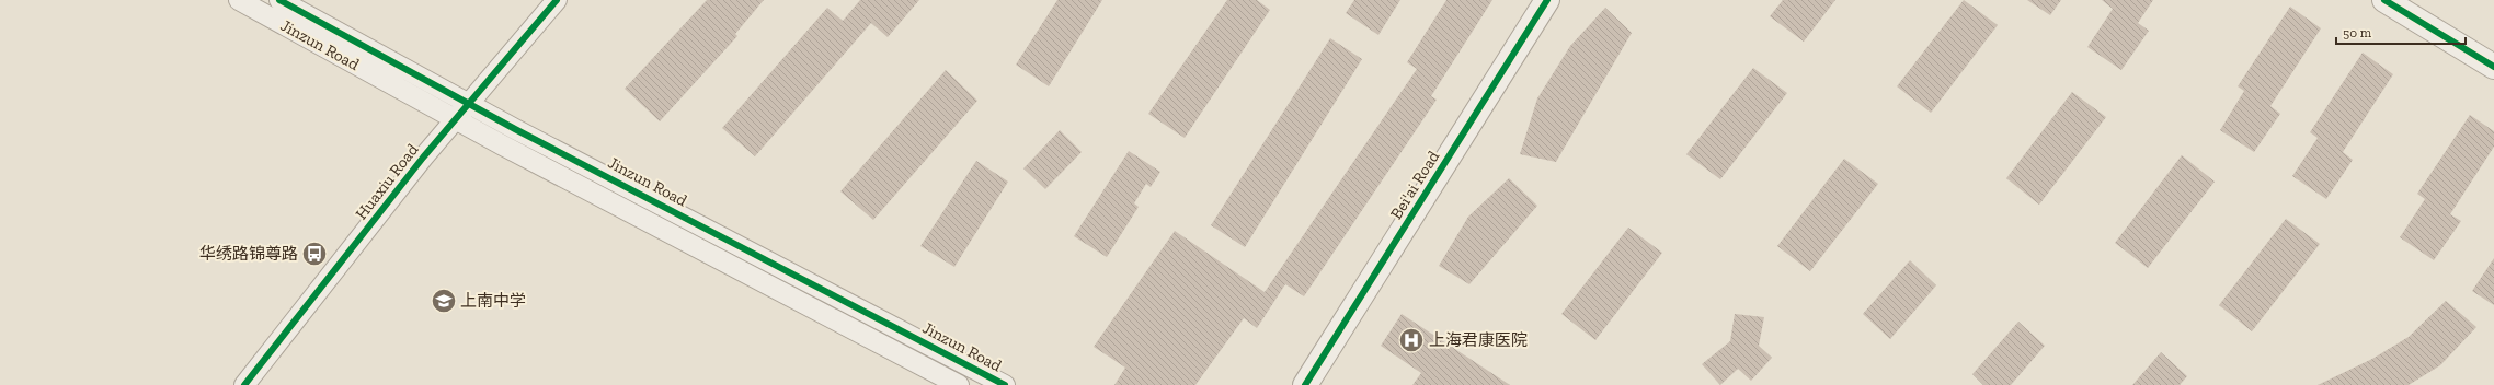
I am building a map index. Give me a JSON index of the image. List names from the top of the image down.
{
  "streets": {
    "street": ["Jinzun Road", "Huaxiu Road", "Bei'ai Road"]
  },
  "crossings": [
    ["Jinzun Road", "Huaxiu Road"]
  ],
  "places": {
    "bus stop": ["华绣路锦尊路"],
    "school or university": ["上南中学"],
    "hospital": ["上海君康医院"]
  },
  "scale_bar": "50 m"
}
